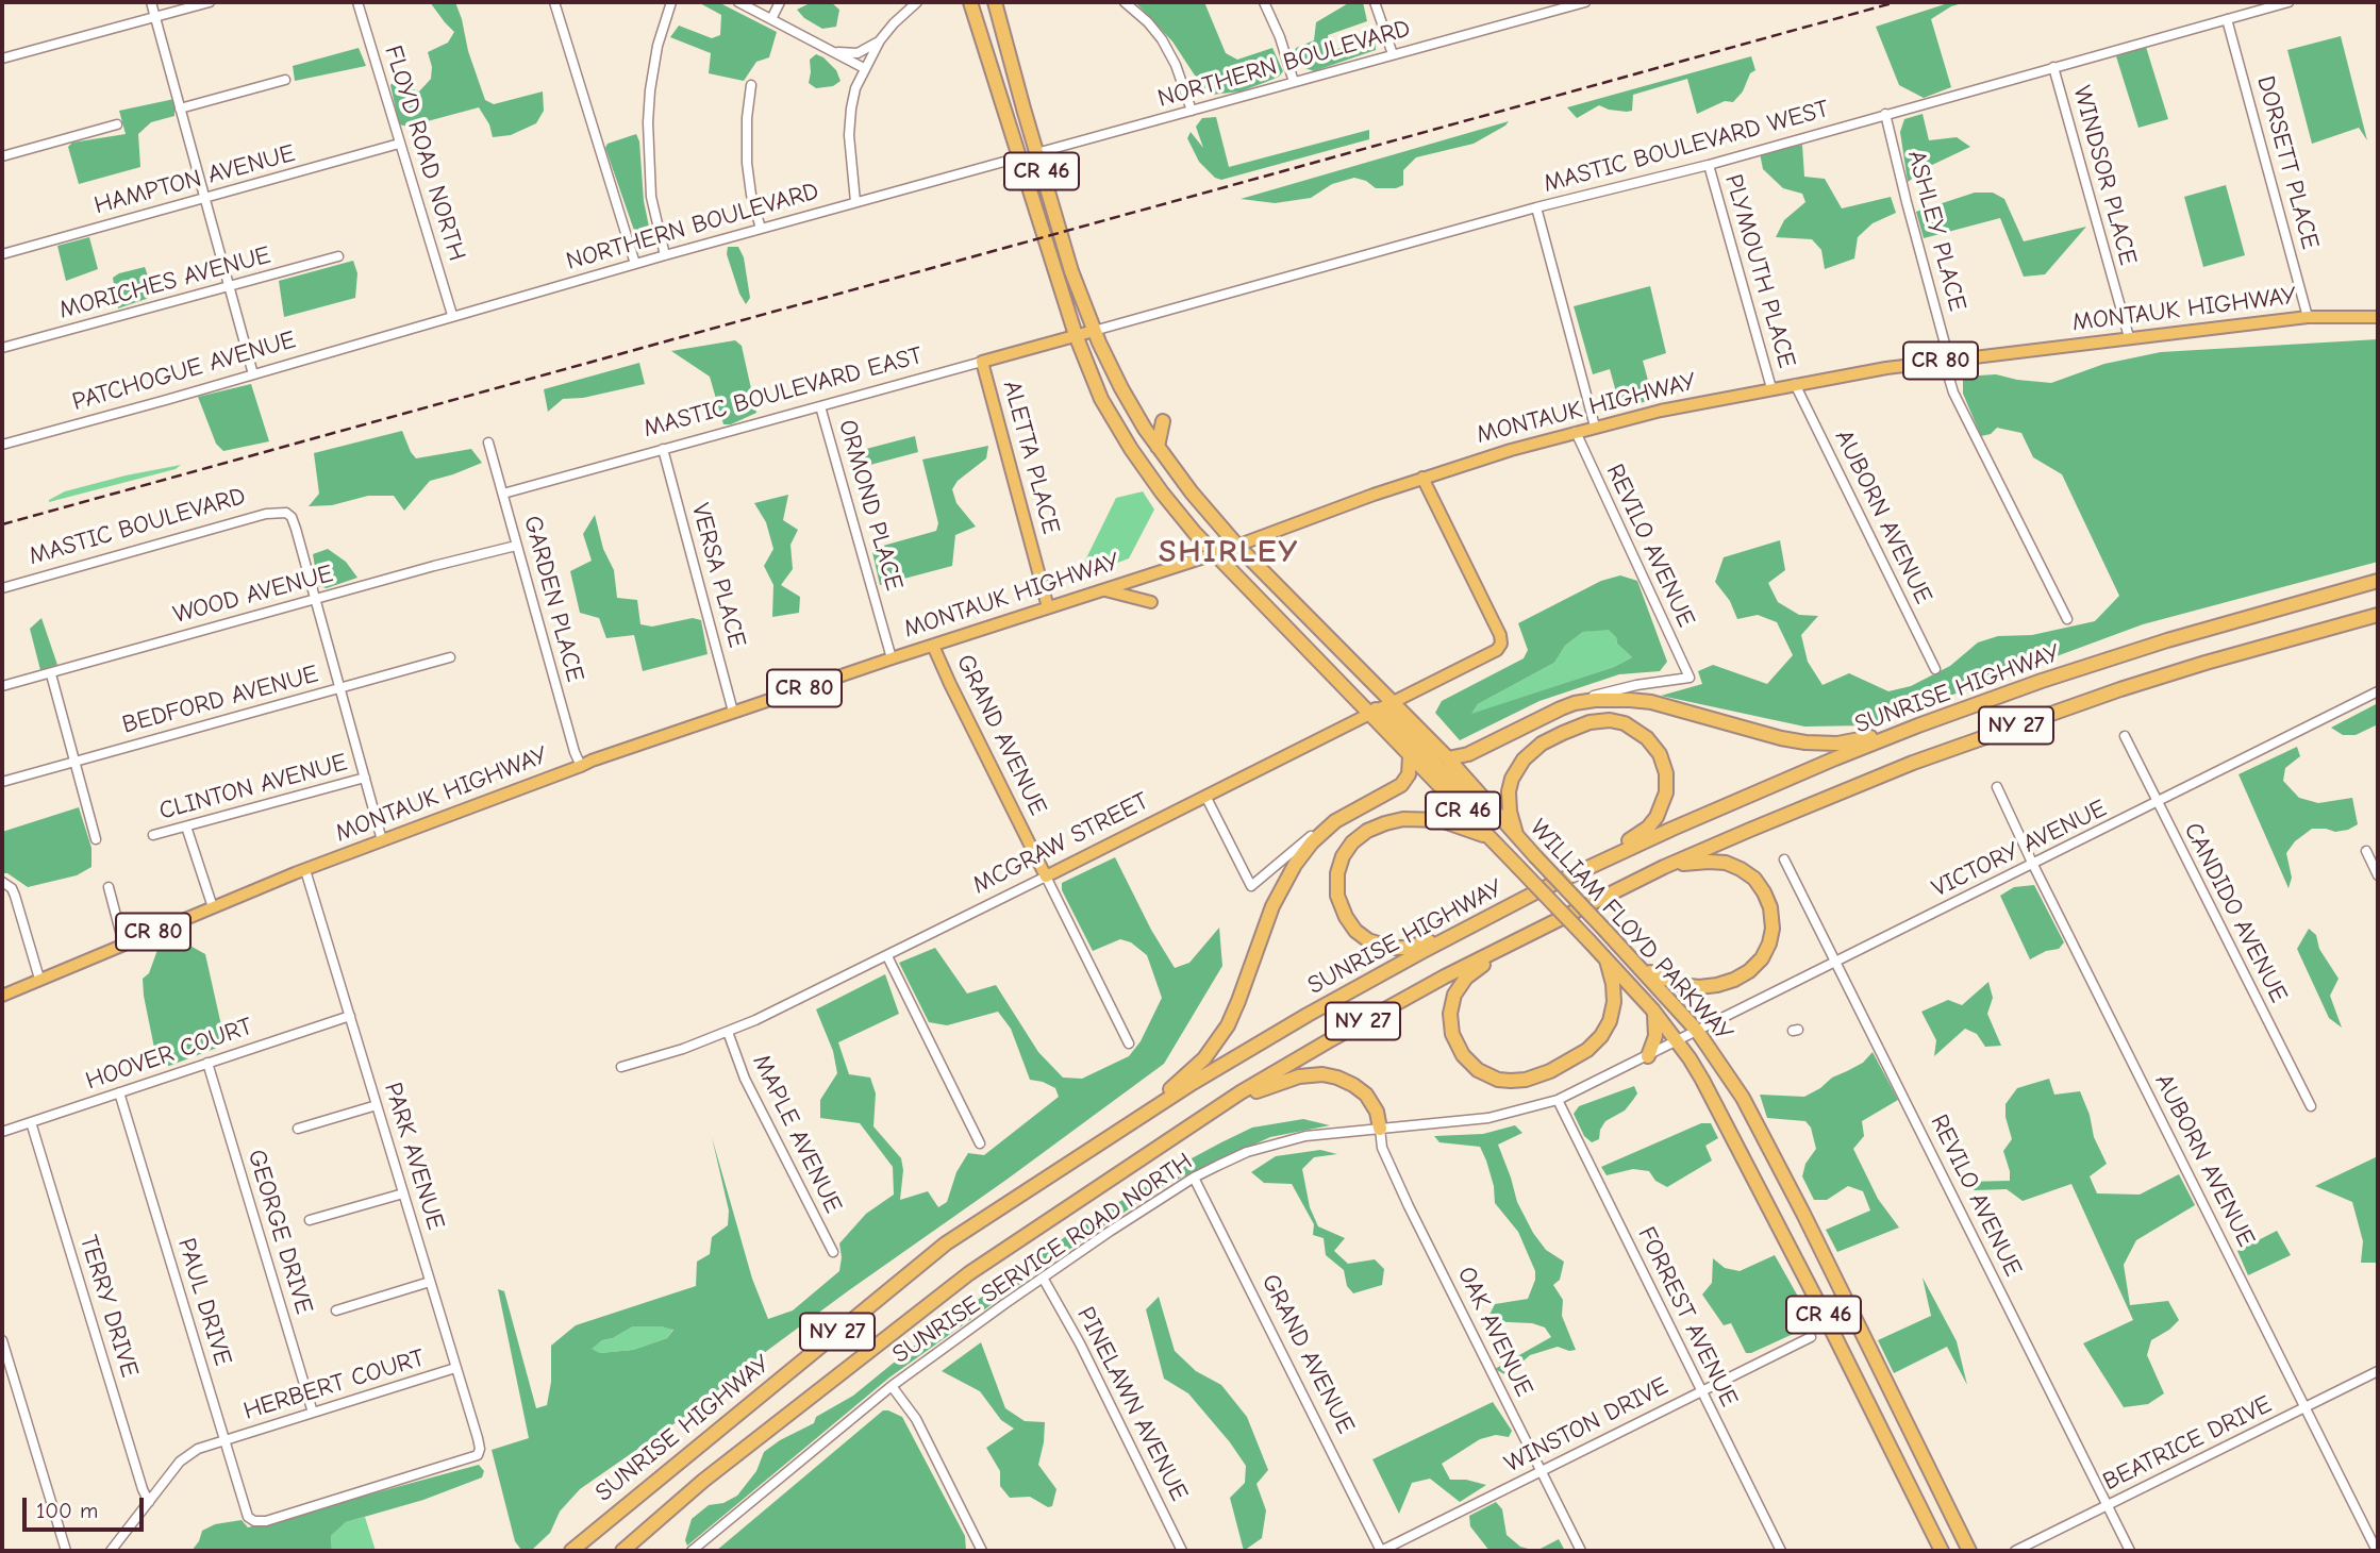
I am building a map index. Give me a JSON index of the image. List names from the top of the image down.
{
  "streets": {
    "highway": [
      "CR 46",
      "SUNRISE HIGHWAY",
      "NY 27",
      "WILLIAM FLOYD PARKWAY"
    ],
    "main road": [
      "MONTAUK HIGHWAY",
      "CR 80",
      "MASTIC BOULEVARD EAST",
      "ALETTA PLACE",
      "GRAND AVENUE",
      "MCGRAW STREET"
    ],
    "street": [
      "NORTHERN BOULEVARD",
      "MASTIC BOULEVARD WEST",
      "FLOYD ROAD NORTH",
      "DORSETT PLACE",
      "WINDSOR PLACE",
      "HAMPTON AVENUE",
      "ASHLEY PLACE",
      "PLYMOUTH PLACE",
      "MORICHES AVENUE",
      "PATCHOGUE AVENUE",
      "ORMOND PLACE",
      "AUBORN AVENUE",
      "MASTIC BOULEVARD",
      "REVILO AVENUE",
      "VERSA PLACE",
      "WOOD AVENUE",
      "GARDEN PLACE",
      "BEDFORD AVENUE",
      "CLINTON AVENUE",
      "VICTORY AVENUE",
      "CANDIDO AVENUE",
      "HOOVER COURT",
      "MAPLE AVENUE",
      "PARK AVENUE",
      "GEORGE DRIVE",
      "SUNRISE SERVICE ROAD NORTH",
      "PAUL DRIVE",
      "TERRY DRIVE",
      "FORREST AVENUE",
      "OAK AVENUE",
      "HERBERT COURT",
      "PINELAWN AVENUE",
      "WINSTON DRIVE",
      "BEATRICE DRIVE"
    ]
  },
  "crossings": [
    ["NORTHERN BOULEVARD", "FLOYD ROAD NORTH"],
    ["NORTHERN BOULEVARD", "PATCHOGUE AVENUE"],
    ["NORTHERN BOULEVARD", "WILLIAM FLOYD PARKWAY"],
    ["MASTIC BOULEVARD WEST", "DORSETT PLACE"],
    ["MASTIC BOULEVARD WEST", "WINDSOR PLACE"],
    ["MASTIC BOULEVARD WEST", "ASHLEY PLACE"],
    ["MASTIC BOULEVARD WEST", "PLYMOUTH PLACE"],
    ["MASTIC BOULEVARD WEST", "WILLIAM FLOYD PARKWAY"],
    ["FLOYD ROAD NORTH", "HAMPTON AVENUE"],
    ["DORSETT PLACE", "MONTAUK HIGHWAY"],
    ["WINDSOR PLACE", "MONTAUK HIGHWAY"],
    ["ASHLEY PLACE", "MONTAUK HIGHWAY"],
    ["PLYMOUTH PLACE", "MONTAUK HIGHWAY"],
    ["MONTAUK HIGHWAY", "ALETTA PLACE"],
    ["MONTAUK HIGHWAY", "ORMOND PLACE"],
    ["MONTAUK HIGHWAY", "AUBORN AVENUE"],
    ["MONTAUK HIGHWAY", "REVILO AVENUE"],
    ["MONTAUK HIGHWAY", "VERSA PLACE"],
    ["MONTAUK HIGHWAY", "GARDEN PLACE"],
    ["MONTAUK HIGHWAY", "GRAND AVENUE"],
    ["MONTAUK HIGHWAY", "MCGRAW STREET"],
    ["MONTAUK HIGHWAY", "WILLIAM FLOYD PARKWAY"],
    ["MONTAUK HIGHWAY", "PARK AVENUE"],
    ["MASTIC BOULEVARD EAST", "ALETTA PLACE"],
    ["MASTIC BOULEVARD EAST", "ORMOND PLACE"],
    ["MASTIC BOULEVARD EAST", "VERSA PLACE"],
    ["MASTIC BOULEVARD EAST", "GARDEN PLACE"],
    ["MASTIC BOULEVARD EAST", "WILLIAM FLOYD PARKWAY"],
    ["AUBORN AVENUE", "VICTORY AVENUE"],
    ["AUBORN AVENUE", "BEATRICE DRIVE"],
    ["MASTIC BOULEVARD", "WOOD AVENUE"],
    ["REVILO AVENUE", "VICTORY AVENUE"],
    ["REVILO AVENUE", "BEATRICE DRIVE"],
    ["WOOD AVENUE", "GARDEN PLACE"],
    ["GRAND AVENUE", "MCGRAW STREET"],
    ["GRAND AVENUE", "SUNRISE SERVICE ROAD NORTH"],
    ["GRAND AVENUE", "WINSTON DRIVE"],
    ["MCGRAW STREET", "WILLIAM FLOYD PARKWAY"],
    ["MCGRAW STREET", "MAPLE AVENUE"],
    ["VICTORY AVENUE", "CANDIDO AVENUE"],
    ["VICTORY AVENUE", "WILLIAM FLOYD PARKWAY"],
    ["VICTORY AVENUE", "SUNRISE SERVICE ROAD NORTH"],
    ["WILLIAM FLOYD PARKWAY", "SUNRISE SERVICE ROAD NORTH"],
    ["HOOVER COURT", "PARK AVENUE"],
    ["HOOVER COURT", "GEORGE DRIVE"],
    ["HOOVER COURT", "PAUL DRIVE"],
    ["HOOVER COURT", "TERRY DRIVE"],
    ["PARK AVENUE", "PAUL DRIVE"],
    ["PARK AVENUE", "HERBERT COURT"],
    ["GEORGE DRIVE", "HERBERT COURT"],
    ["SUNRISE SERVICE ROAD NORTH", "FORREST AVENUE"],
    ["SUNRISE SERVICE ROAD NORTH", "OAK AVENUE"],
    ["SUNRISE SERVICE ROAD NORTH", "PINELAWN AVENUE"],
    ["PAUL DRIVE", "HERBERT COURT"],
    ["TERRY DRIVE", "HERBERT COURT"],
    ["FORREST AVENUE", "WINSTON DRIVE"],
    ["OAK AVENUE", "WINSTON DRIVE"]
  ],
  "districts": ["SHIRLEY"],
  "scale_bar": "100 m"
}
